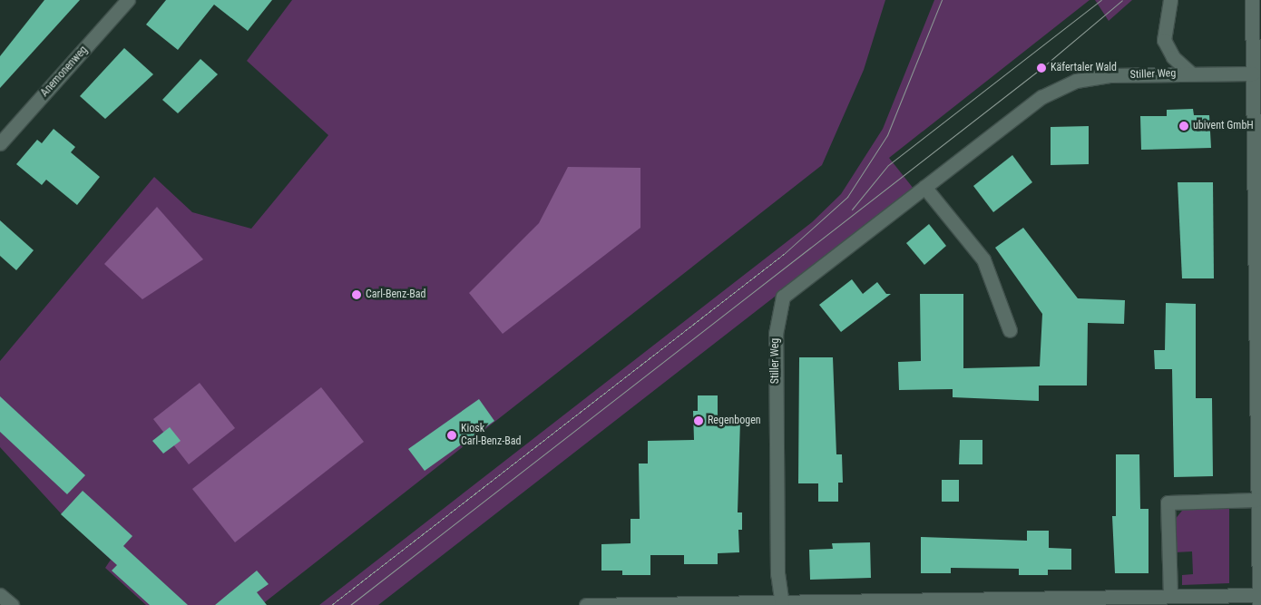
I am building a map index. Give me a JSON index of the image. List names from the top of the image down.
{
  "streets": {
    "street": ["Anemonenweg", "Stiller Weg"]
  },
  "places": [
    "Käfertaler Wald",
    "ubivent GmbH",
    "Carl-Benz-Bad",
    "Regenbogen",
    "Kiosk Carl-Benz-Bad"
  ]
}
